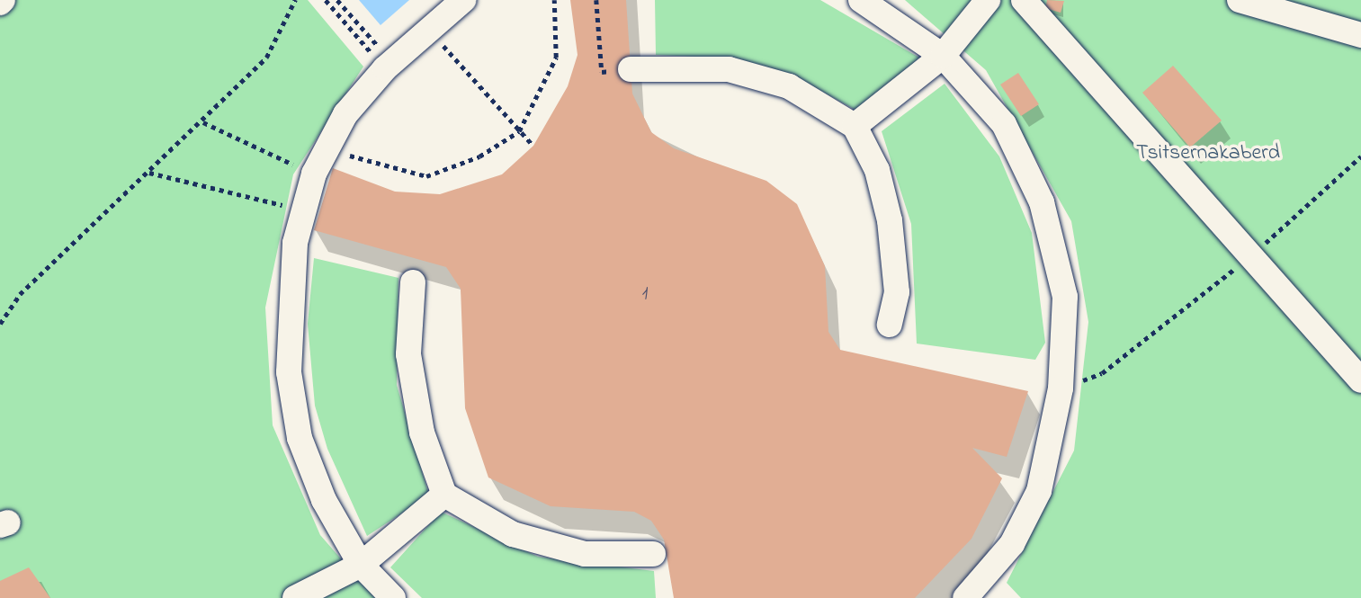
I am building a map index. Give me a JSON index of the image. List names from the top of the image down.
{
  "parks": ["Tsitsernakaberd"],
  "house_numbers": ["1"]
}
